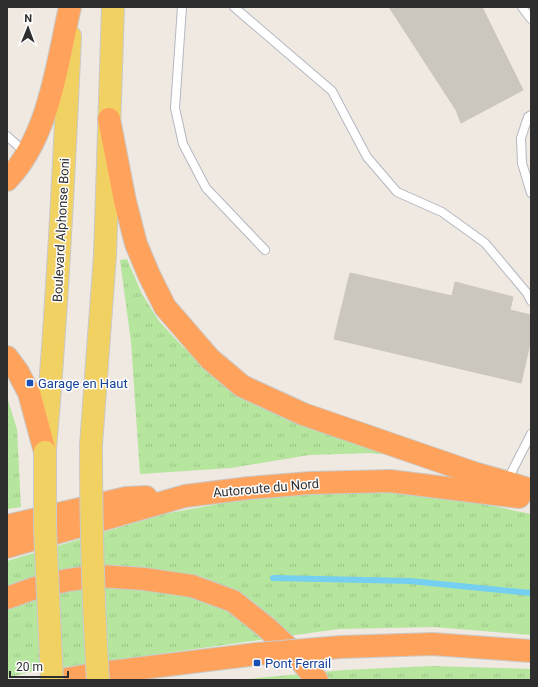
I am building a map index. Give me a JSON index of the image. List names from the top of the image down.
{
  "streets": {
    "highway": ["Autoroute du Nord"],
    "main road": ["Boulevard Alphonse Boni"]
  },
  "places": {
    "transit": ["Garage en Haut", "Pont Ferrail"]
  },
  "scale_bar": "20 m",
  "north": "top"
}
